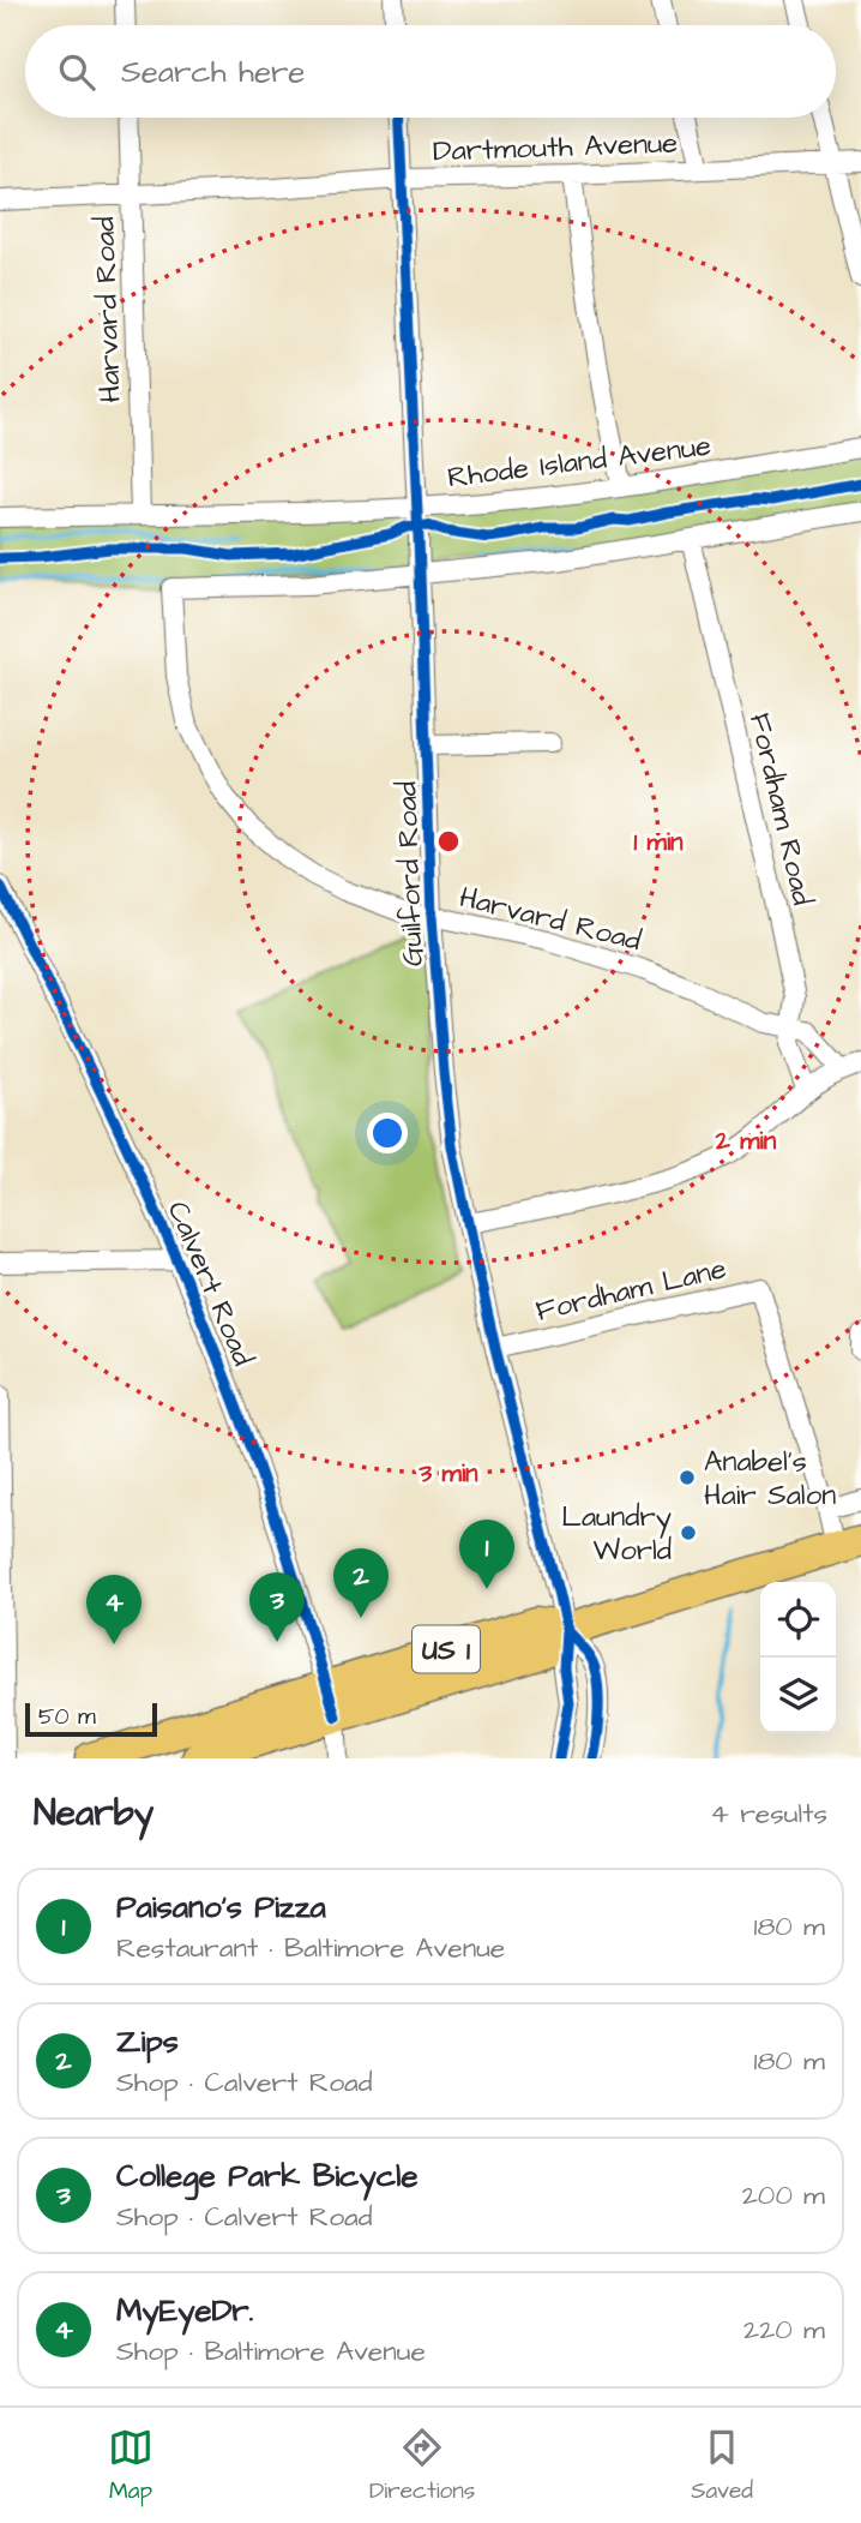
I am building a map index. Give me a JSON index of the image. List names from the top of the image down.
{
  "streets": {
    "main road": ["US 1"],
    "street": [
      "Dartmouth Avenue",
      "Harvard Road",
      "Rhode Island Avenue",
      "Fordham Road",
      "Guilford Road",
      "Calvert Road",
      "Fordham Lane"
    ]
  },
  "crossings": [
    ["Dartmouth Avenue", "Harvard Road"],
    ["Dartmouth Avenue", "Guilford Road"],
    ["Harvard Road", "Rhode Island Avenue"],
    ["Harvard Road", "Fordham Road"],
    ["Harvard Road", "Guilford Road"],
    ["Rhode Island Avenue", "Guilford Road"],
    ["Guilford Road", "Fordham Lane"],
    ["Guilford Road", "US 1"],
    ["Calvert Road", "US 1"],
    ["Fordham Lane", "US 1"]
  ],
  "places": ["Anabel's Hair Salon", "Laundry World"],
  "scale_bar": "50 m",
  "page": {
    "search": "Search here",
    "pins": [
      "1",
      "2",
      "3",
      "4"
    ],
    "scale": "50 m",
    "heading": ["Nearby", "4 results"],
    "list": [
      {
        "mark": "1",
        "name": "Paisano's Pizza",
        "note": "Restaurant · Baltimore Avenue",
        "value": "180 m"
      },
      {
        "mark": "2",
        "name": "Zips",
        "note": "Shop · Calvert Road",
        "value": "180 m"
      },
      {
        "mark": "3",
        "name": "College Park Bicycle",
        "note": "Shop · Calvert Road",
        "value": "200 m"
      },
      {
        "mark": "4",
        "name": "MyEyeDr.",
        "note": "Shop · Baltimore Avenue",
        "value": "220 m"
      }
    ],
    "nav": ["Map", "Directions", "Saved"]
  },
  "rings": ["1 min", "2 min", "3 min"]
}
